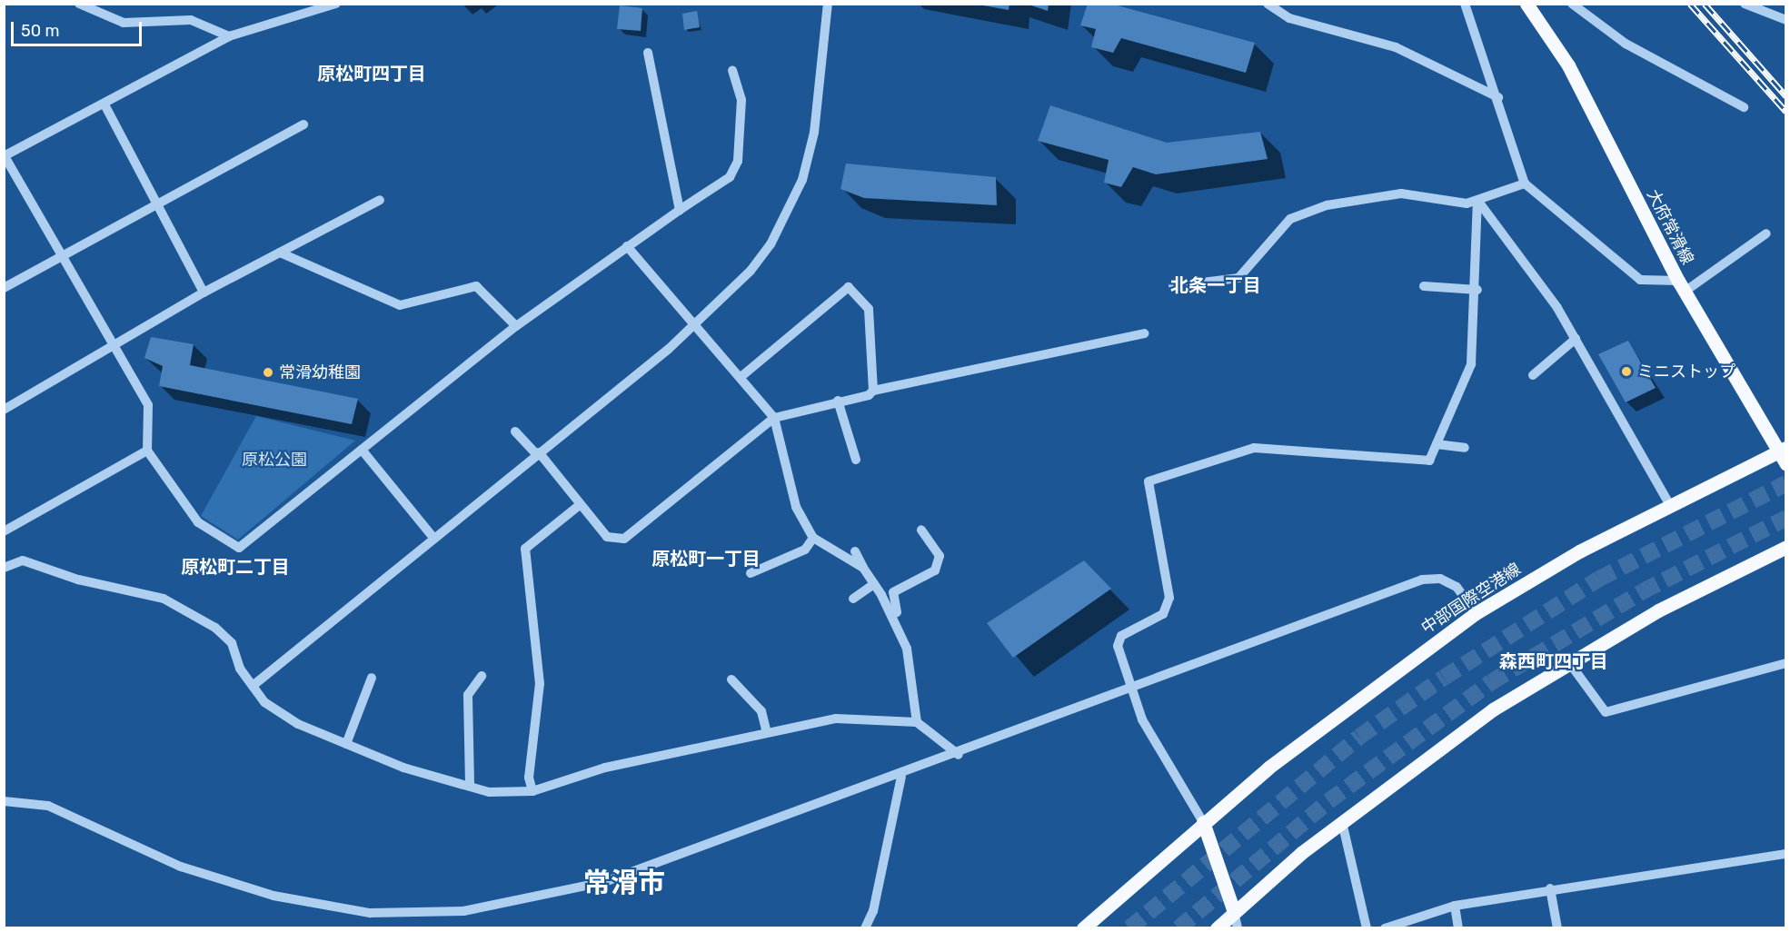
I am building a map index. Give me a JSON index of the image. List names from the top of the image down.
{
  "streets": {
    "main road": ["大府常滑線", "中部国際空港線"]
  },
  "crossings": [
    ["大府常滑線", "中部国際空港線"]
  ],
  "districts": [
    "原松町四丁目",
    "北条一丁目",
    "原松町一丁目",
    "原松町二丁目",
    "森西町四丁目",
    "常滑市"
  ],
  "parks": ["原松公園"],
  "places": ["ミニストップ", "常滑幼稚園"],
  "scale_bar": "50 m"
}
